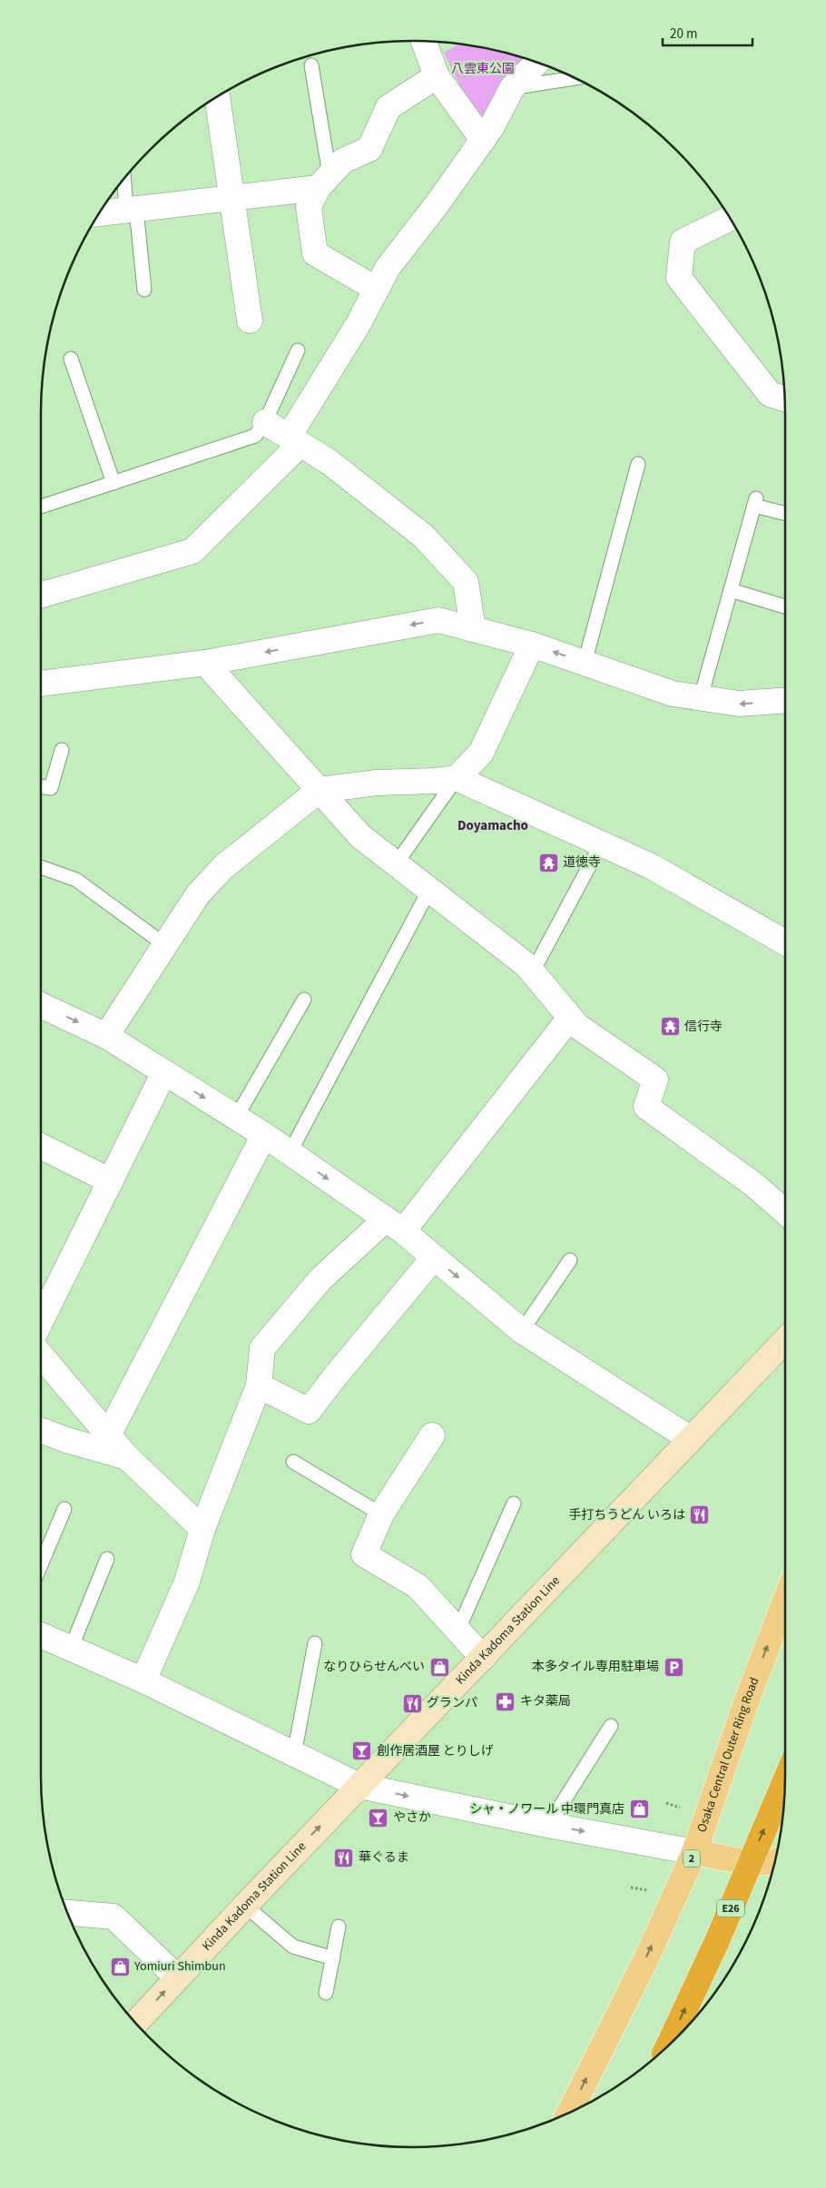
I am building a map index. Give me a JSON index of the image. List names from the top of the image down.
{
  "streets": {
    "highway": ["E26"],
    "main road": ["Kinda Kadoma Station Line", "Osaka Central Outer Ring Road", "2"]
  },
  "one_way": ["Osaka Central Outer Ring Road"],
  "districts": ["Doyamacho"],
  "parks": ["八雲東公園"],
  "places": {
    "temple": ["道徳寺", "信行寺"],
    "restaurant": ["手打ちうどん いろは", "グランパ", "華ぐるま"],
    "shop": ["なりひらせんべい", "シャ・ノワール 中環門真店", "Yomiuri Shimbun"],
    "parking": ["本多タイル専用駐車場"],
    "pharmacy": ["キタ薬局"],
    "bar": ["創作居酒屋 とりしげ", "やさか"]
  },
  "scale_bar": "20 m"
}
